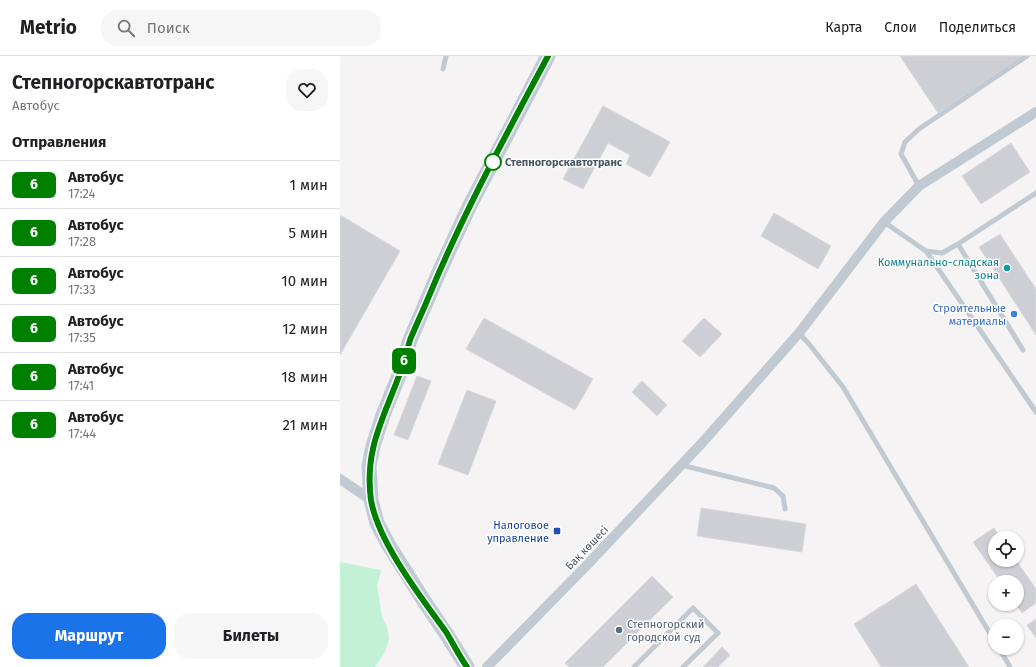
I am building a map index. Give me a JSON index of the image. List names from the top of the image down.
{
  "streets": {
    "street": ["Бақ көшесі"]
  },
  "places": {
    "other": [
      "Степногорскавтотранс",
      "Коммунально-сладская зона",
      "Строительные материалы",
      "Степногорский городской суд"
    ],
    "transit": ["Налоговое управление"]
  },
  "lines": ["bus line 6"],
  "page": {
    "header": "Metrio",
    "search": "Поиск",
    "nav": ["Карта", "Слои", "Поделиться"],
    "heading": [
      ["Степногорскавтотранс", "Автобус"],
      "Отправления"
    ],
    "on_map": "6",
    "list": [
      {
        "mark": "6",
        "name": "Автобус",
        "note": "17:24",
        "value": "1 мин"
      },
      {
        "mark": "6",
        "name": "Автобус",
        "note": "17:28",
        "value": "5 мин"
      },
      {
        "mark": "6",
        "name": "Автобус",
        "note": "17:33",
        "value": "10 мин"
      },
      {
        "mark": "6",
        "name": "Автобус",
        "note": "17:35",
        "value": "12 мин"
      },
      {
        "mark": "6",
        "name": "Автобус",
        "note": "17:41",
        "value": "18 мин"
      },
      {
        "mark": "6",
        "name": "Автобус",
        "note": "17:44",
        "value": "21 мин"
      }
    ],
    "map_buttons": ["+", "−"],
    "buttons": ["Маршрут", "Билеты"]
  }
}
